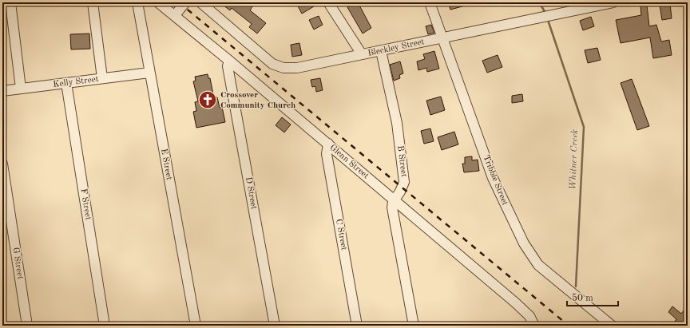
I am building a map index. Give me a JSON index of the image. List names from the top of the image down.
{
  "streets": {
    "street": [
      "Bleckley Street",
      "Kelly Street",
      "B Street",
      "Glenn Street",
      "E Street",
      "Tribble Street",
      "D Street",
      "F Street",
      "C Street",
      "G Street"
    ]
  },
  "crossings": [
    ["Bleckley Street", "B Street"],
    ["Bleckley Street", "Tribble Street"],
    ["Kelly Street", "E Street"],
    ["Kelly Street", "F Street"],
    ["B Street", "Glenn Street"],
    ["Glenn Street", "D Street"],
    ["Glenn Street", "C Street"]
  ],
  "water": ["Whitner Creek"],
  "places": {
    "church": ["Crossover Community Church"]
  },
  "scale_bar": "50 m"
}
